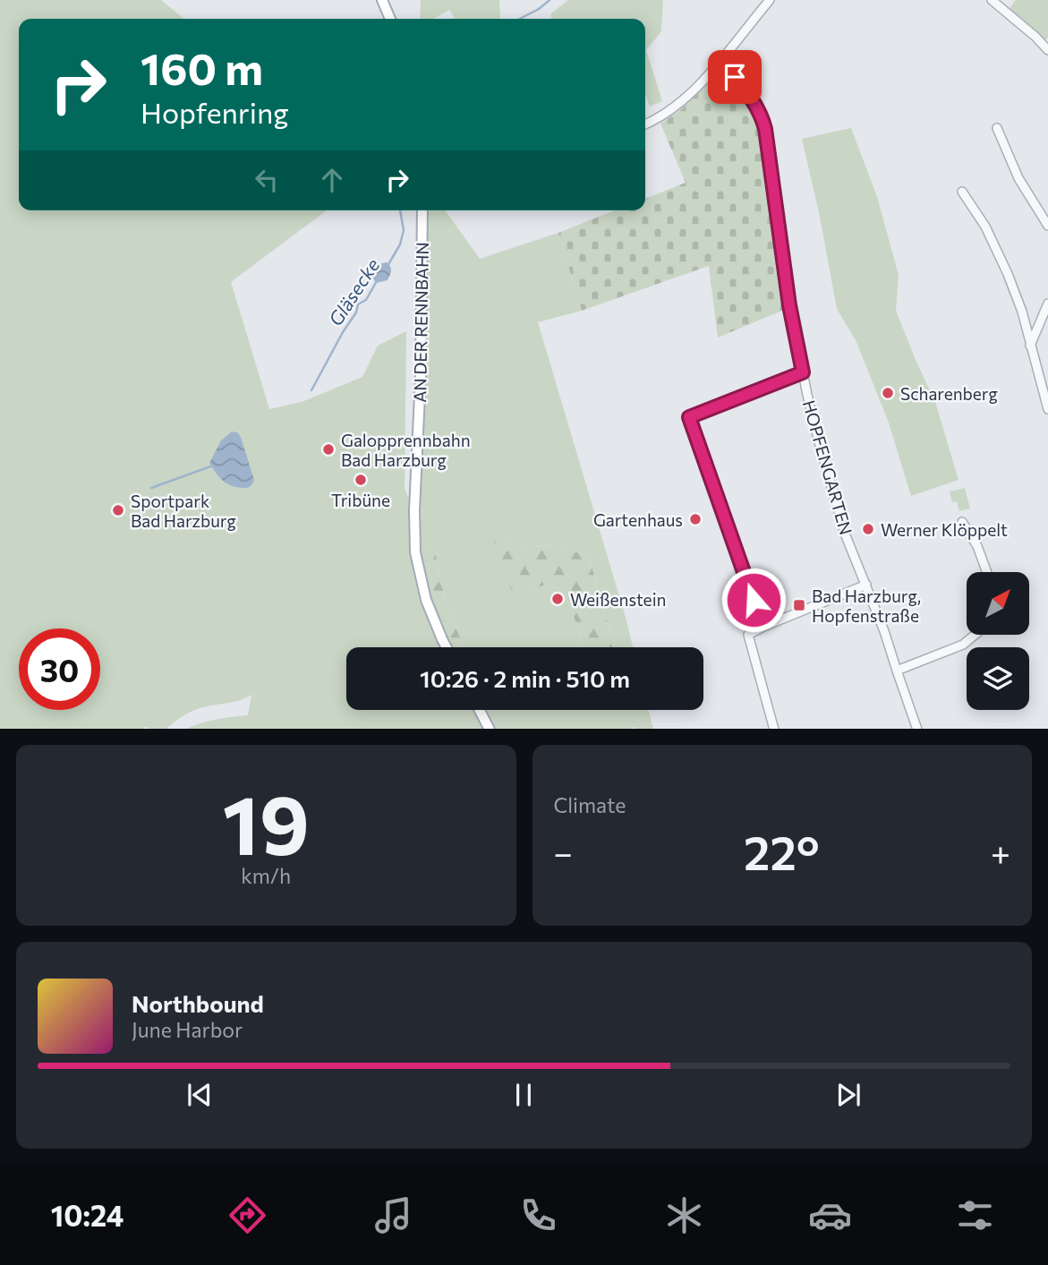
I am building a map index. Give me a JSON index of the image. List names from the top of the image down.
{
  "streets": {
    "main road": ["AN DER RENNBAHN"],
    "street": ["HOPFENGARTEN"]
  },
  "water": ["Gläsecke"],
  "places": {
    "other": [
      "Scharenberg",
      "Galopprennbahn Bad Harzburg",
      "Tribüne",
      "Sportpark Bad Harzburg",
      "Gartenhaus",
      "Werner Klöppelt",
      "Weißenstein"
    ],
    "transit": ["Bad Harzburg, Hopfenstraße"]
  },
  "north": "top right",
  "page": {
    "turn": ["160 m", "Hopfenring"],
    "limit": "30",
    "trip": "10:26 · 2 min · 510 m",
    "tile": [
      ["19", "km/h"],
      "Climate"
    ],
    "heat": ["−", "22°", "+"],
    "song": ["Northbound", "June Harbor"],
    "tabs": "10:24"
  }
}
